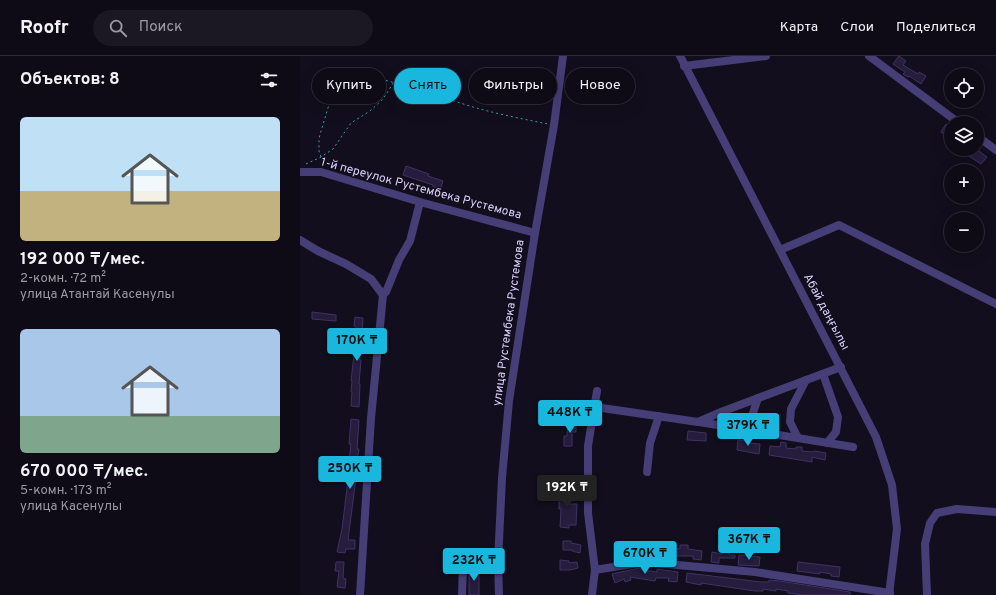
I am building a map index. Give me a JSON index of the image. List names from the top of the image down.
{
  "streets": {
    "street": ["1-й переулок Рустембека Рустемова", "Абай даңғылы", "улица Рустембека Рустемова"]
  },
  "crossings": [
    ["1-й переулок Рустембека Рустемова", "улица Рустембека Рустемова"]
  ],
  "page": {
    "header": "Roofr",
    "search": "Поиск",
    "nav": ["Карта", "Слои", "Поделиться"],
    "heading": "Объектов: 8",
    "map_buttons": ["+", "−"],
    "chip": [
      "Купить",
      "Снять",
      "Фильтры",
      "Новое"
    ],
    "list": [
      {
        "name": "192 000 ₸/мес.",
        "note": "2-комн. · 72 m² · улица Атантай Касенулы"
      },
      {
        "name": "670 000 ₸/мес.",
        "note": "5-комн. · 173 m² · улица Касенулы"
      }
    ],
    "price": [
      "170K ₸",
      "448K ₸",
      "379K ₸",
      "250K ₸",
      "192K ₸",
      "367K ₸",
      "670K ₸",
      "232K ₸"
    ]
  }
}
